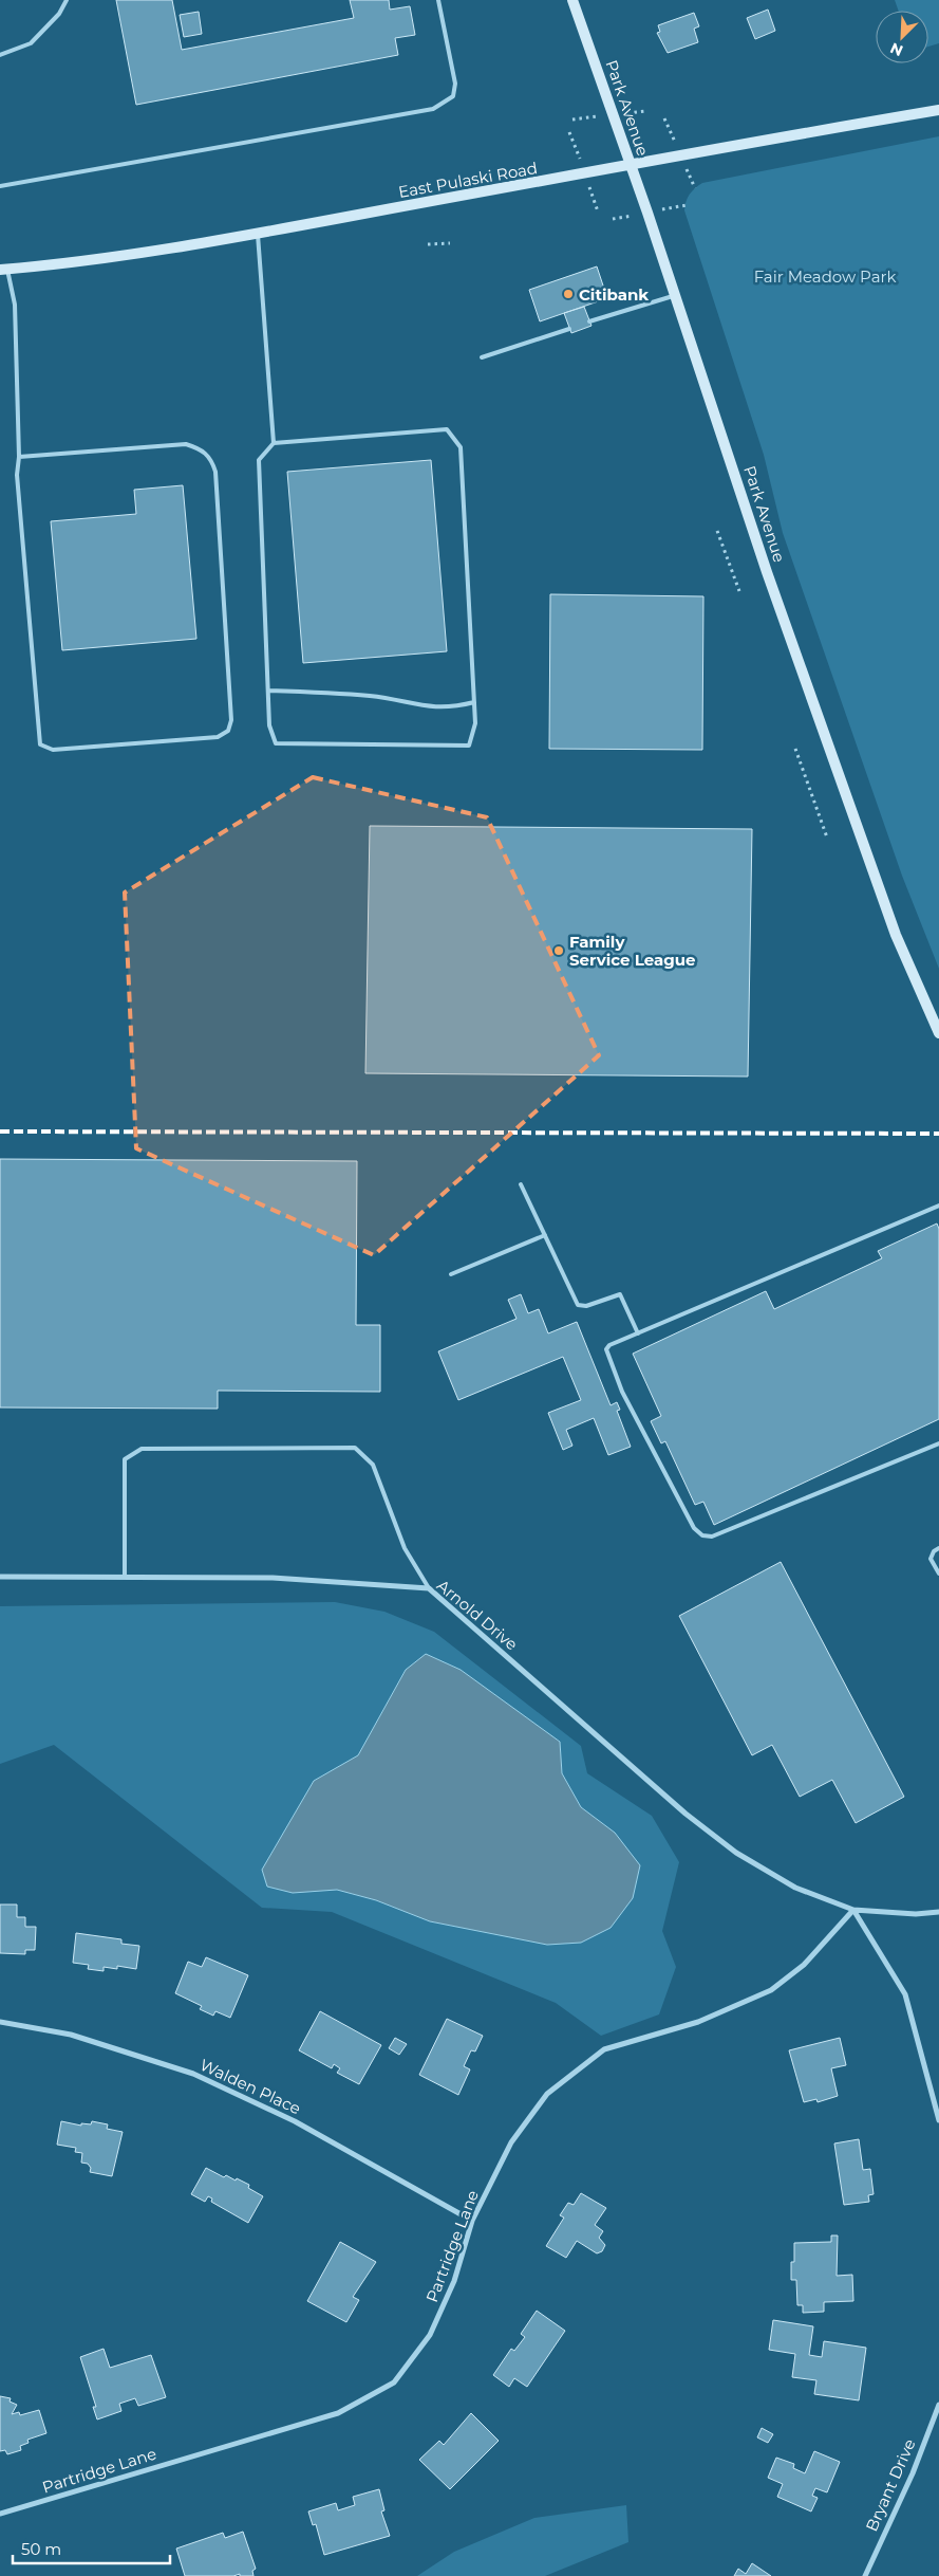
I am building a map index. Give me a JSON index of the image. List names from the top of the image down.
{
  "streets": {
    "main road": ["Park Avenue", "East Pulaski Road"],
    "street": [
      "Arnold Drive",
      "Walden Place",
      "Partridge Lane",
      "Bryant Drive"
    ]
  },
  "crossings": [
    ["Park Avenue", "East Pulaski Road"],
    ["Arnold Drive", "Partridge Lane"],
    ["Walden Place", "Partridge Lane"]
  ],
  "parks": ["Fair Meadow Park"],
  "places": ["Citibank", "Family Service League"],
  "scale_bar": "50 m",
  "north": "bottom left"
}
